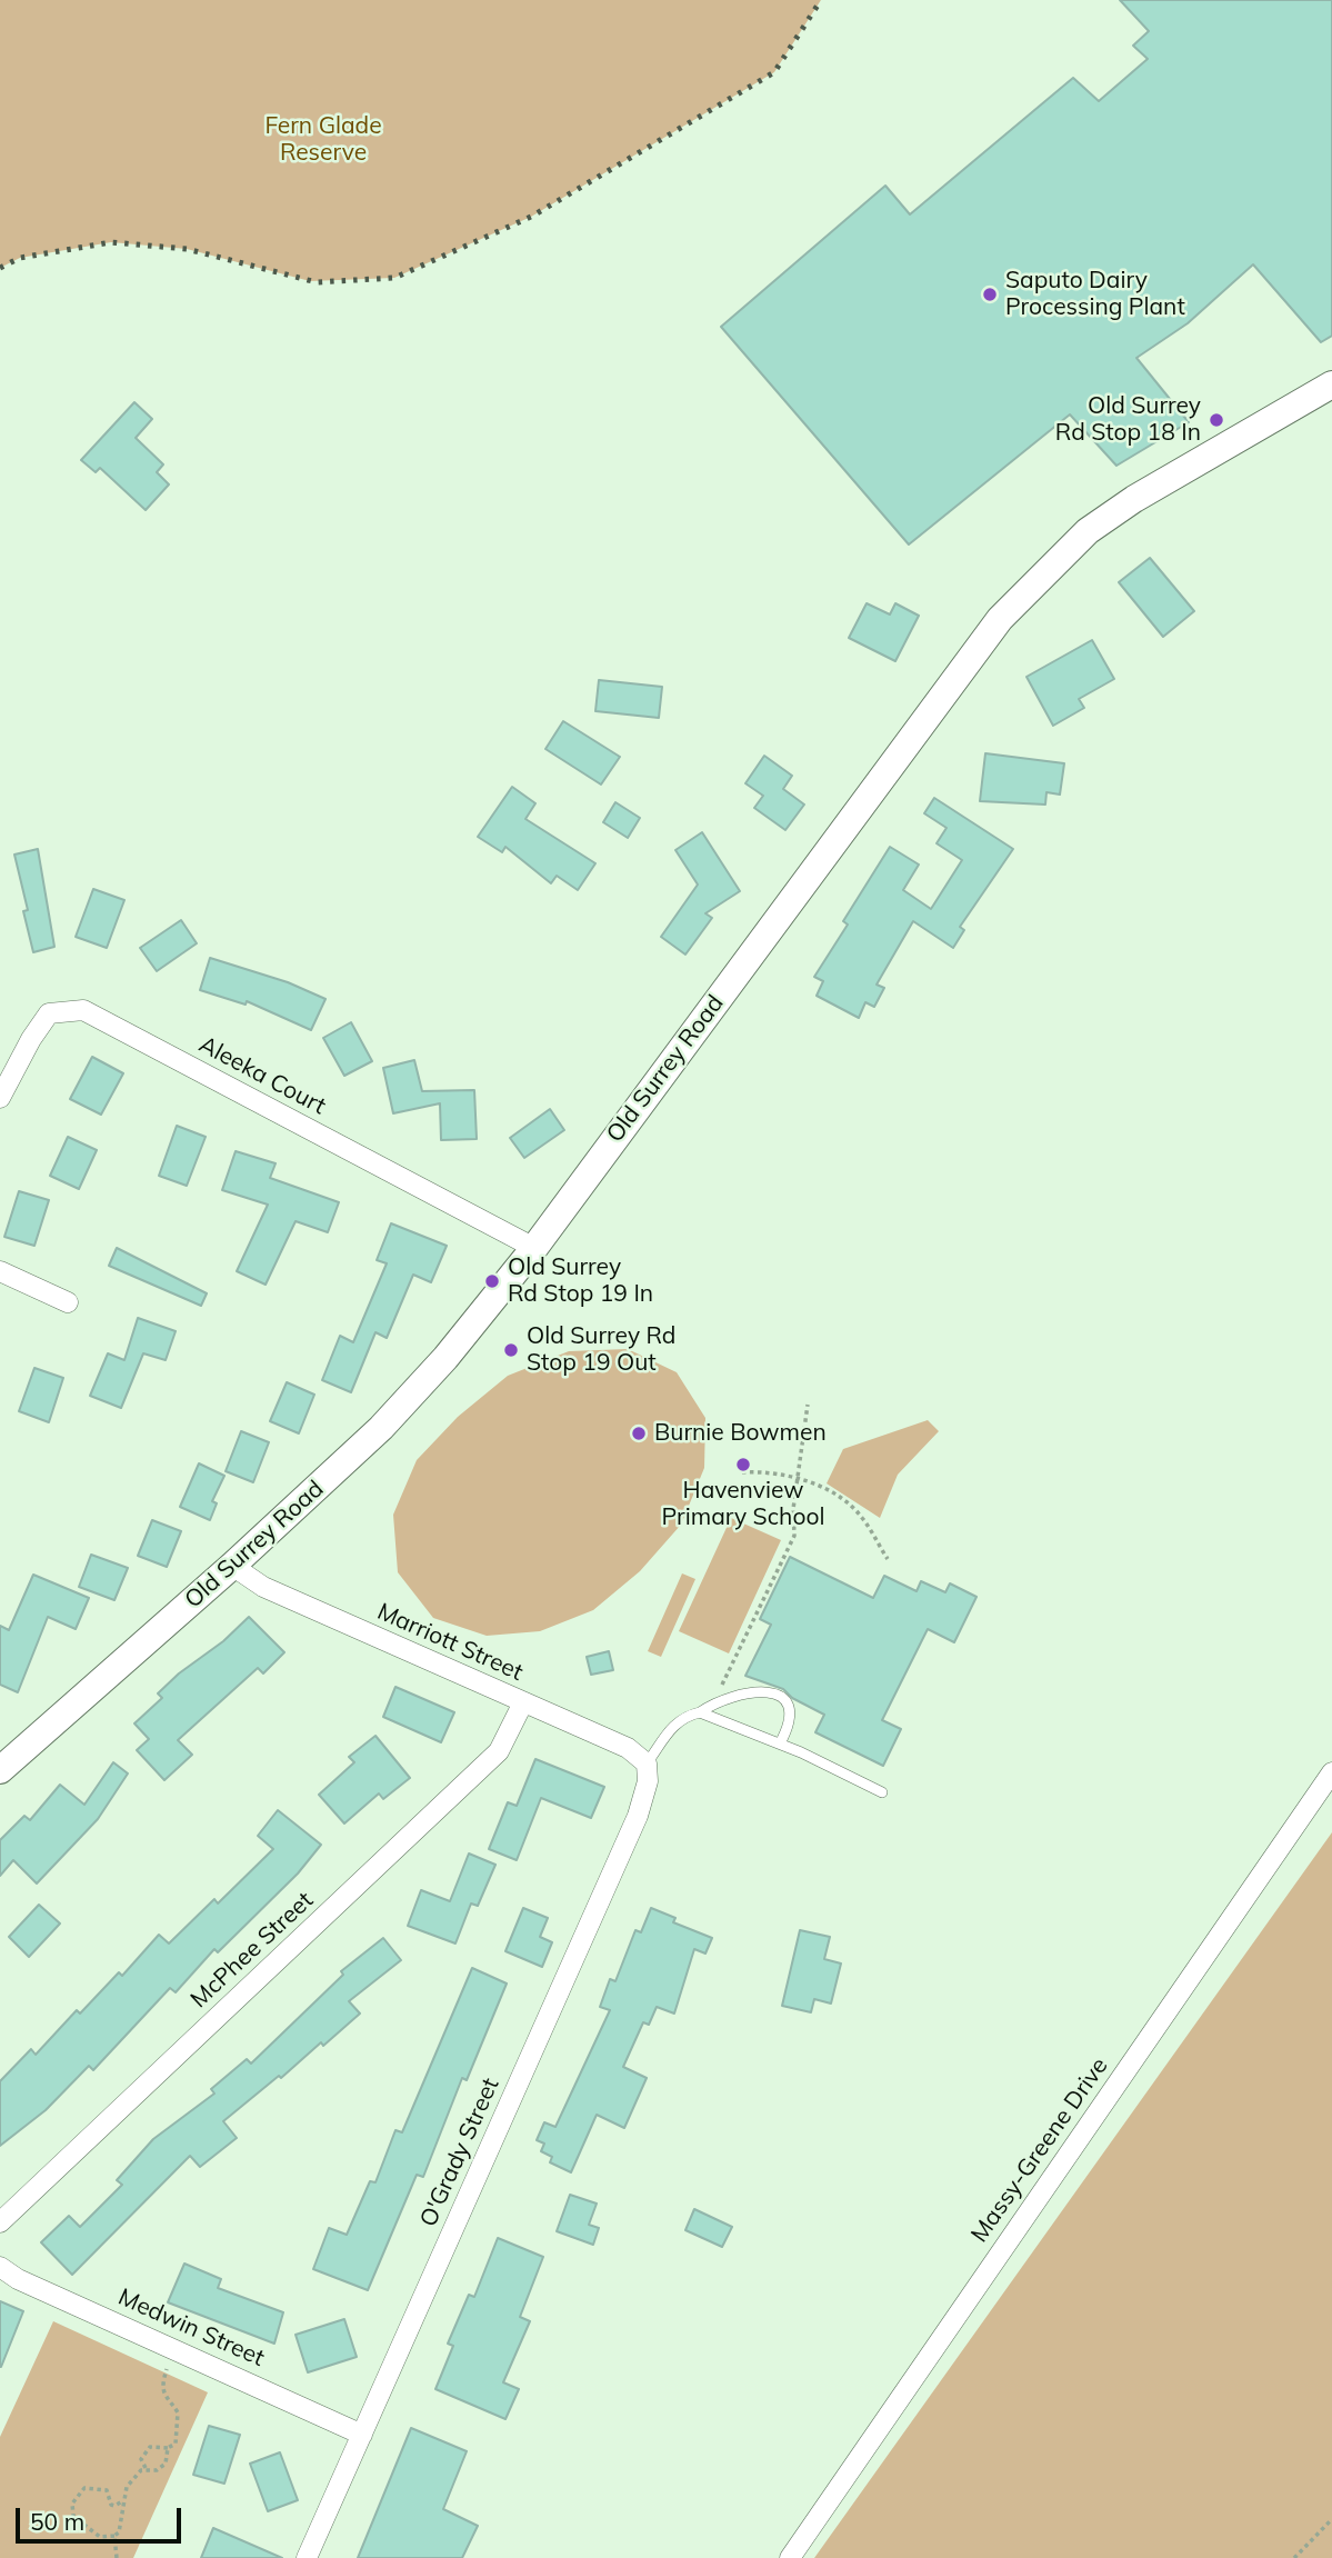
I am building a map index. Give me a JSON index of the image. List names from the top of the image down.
{
  "streets": {
    "main road": ["Old Surrey Road"],
    "street": [
      "Aleeka Court",
      "Marriott Street",
      "McPhee Street",
      "Massy-Greene Drive",
      "O'Grady Street",
      "Medwin Street"
    ]
  },
  "crossings": [
    ["Old Surrey Road", "Aleeka Court"],
    ["Old Surrey Road", "Marriott Street"],
    ["Marriott Street", "McPhee Street"],
    ["Marriott Street", "O'Grady Street"],
    ["O'Grady Street", "Medwin Street"]
  ],
  "parks": ["Fern Glade Reserve"],
  "places": [
    "Saputo Dairy Processing Plant",
    "Old Surrey Rd Stop 18 In",
    "Old Surrey Rd Stop 19 In",
    "Old Surrey Rd Stop 19 Out",
    "Burnie Bowmen",
    "Havenview Primary School"
  ],
  "scale_bar": "50 m"
}
